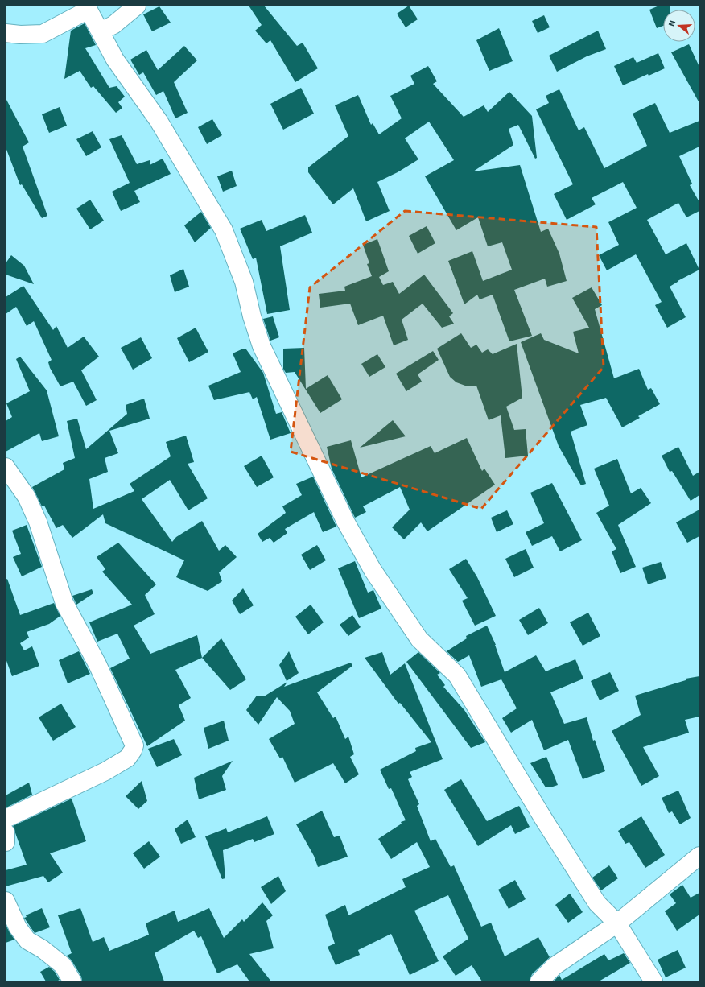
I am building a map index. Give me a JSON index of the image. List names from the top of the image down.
{
  "north": "left"
}
